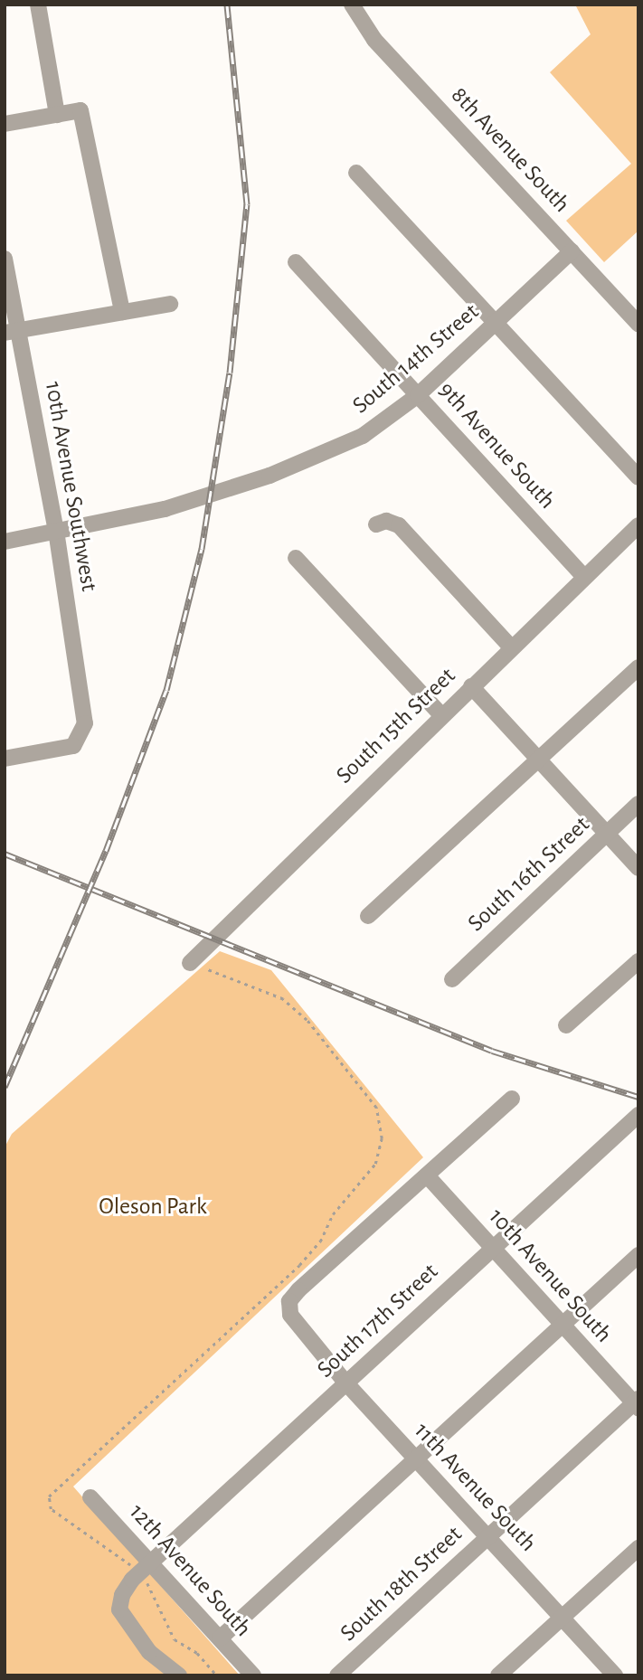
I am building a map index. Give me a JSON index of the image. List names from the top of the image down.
{
  "streets": {
    "street": [
      "8th Avenue South",
      "South 14th Street",
      "9th Avenue South",
      "10th Avenue Southwest",
      "South 15th Street",
      "South 16th Street",
      "10th Avenue South",
      "South 17th Street",
      "11th Avenue South",
      "12th Avenue South",
      "South 18th Street"
    ]
  },
  "crossings": [
    ["8th Avenue South", "South 14th Street"],
    ["South 14th Street", "9th Avenue South"],
    ["South 14th Street", "10th Avenue Southwest"],
    ["9th Avenue South", "South 15th Street"],
    ["10th Avenue South", "South 17th Street"],
    ["10th Avenue South", "11th Avenue South"],
    ["10th Avenue South", "South 18th Street"],
    ["South 17th Street", "11th Avenue South"],
    ["South 17th Street", "12th Avenue South"],
    ["11th Avenue South", "South 18th Street"]
  ],
  "parks": ["Oleson Park"]
}
